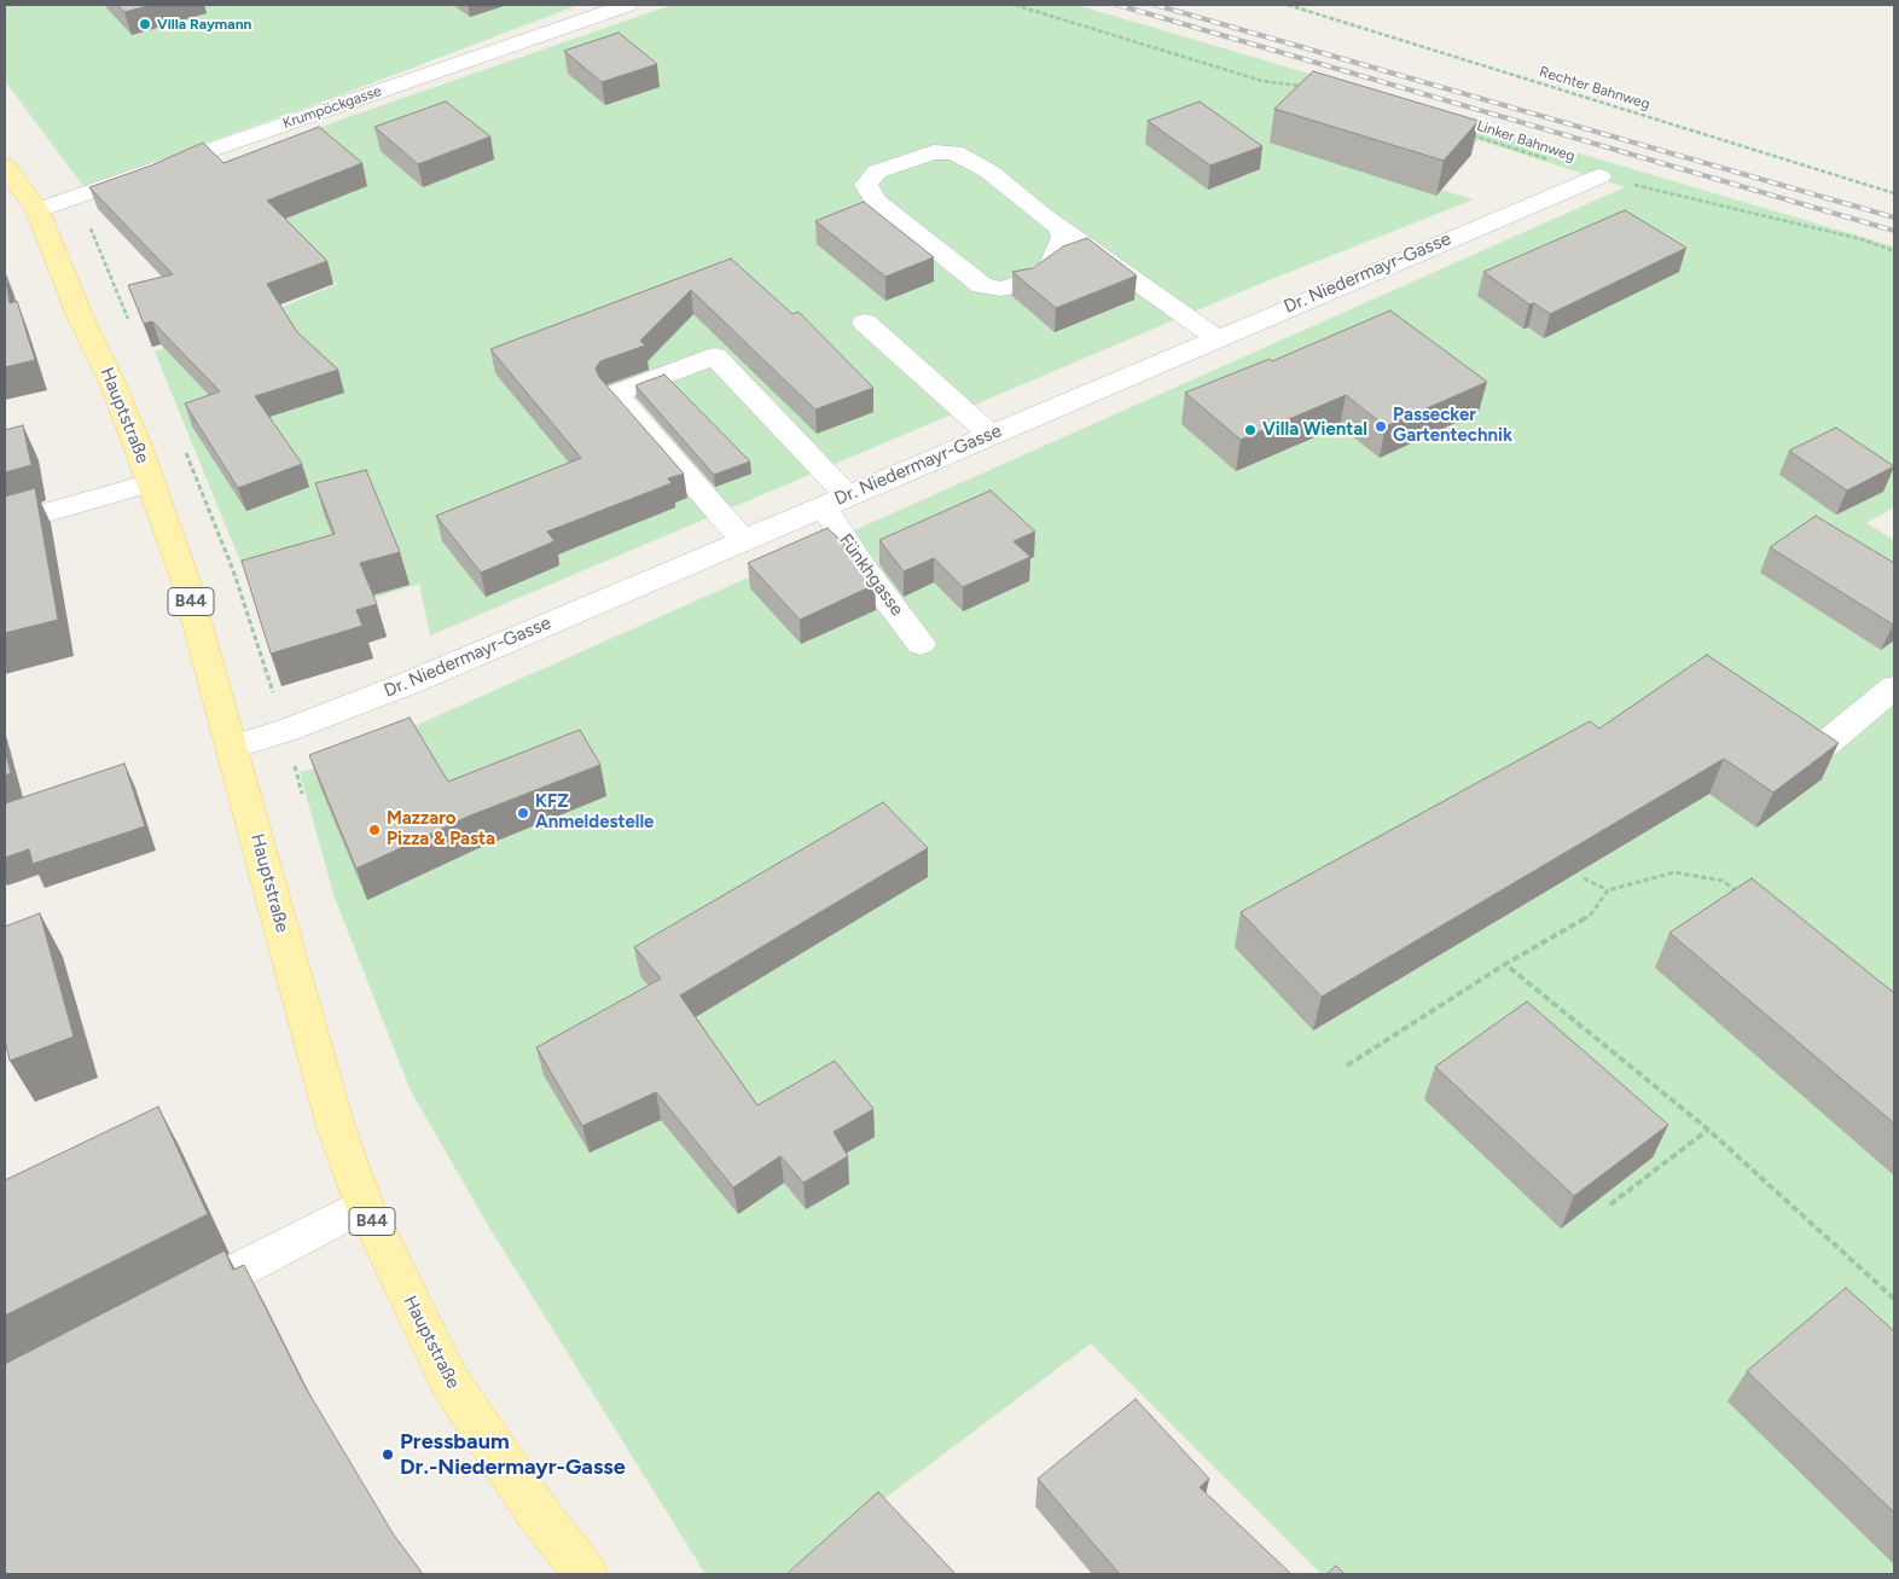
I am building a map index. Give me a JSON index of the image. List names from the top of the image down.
{
  "streets": {
    "main road": ["Hauptstraße", "B44"],
    "street": ["Krumpöckgasse", "Dr. Niedermayr-Gasse", "Fünkhgasse"],
    "path": ["Rechter Bahnweg", "Linker Bahnweg"]
  },
  "crossings": [
    ["Krumpöckgasse", "Hauptstraße"],
    ["Linker Bahnweg", "Dr. Niedermayr-Gasse"],
    ["Dr. Niedermayr-Gasse", "Hauptstraße"],
    ["Dr. Niedermayr-Gasse", "Fünkhgasse"]
  ],
  "places": [
    "Villa Raymann",
    "Passecker Gartentechnik",
    "Villa Wiental",
    "KFZ Anmeldestelle",
    "Mazzaro Pizza & Pasta",
    "Pressbaum Dr.-Niedermayr-Gasse"
  ]
}
